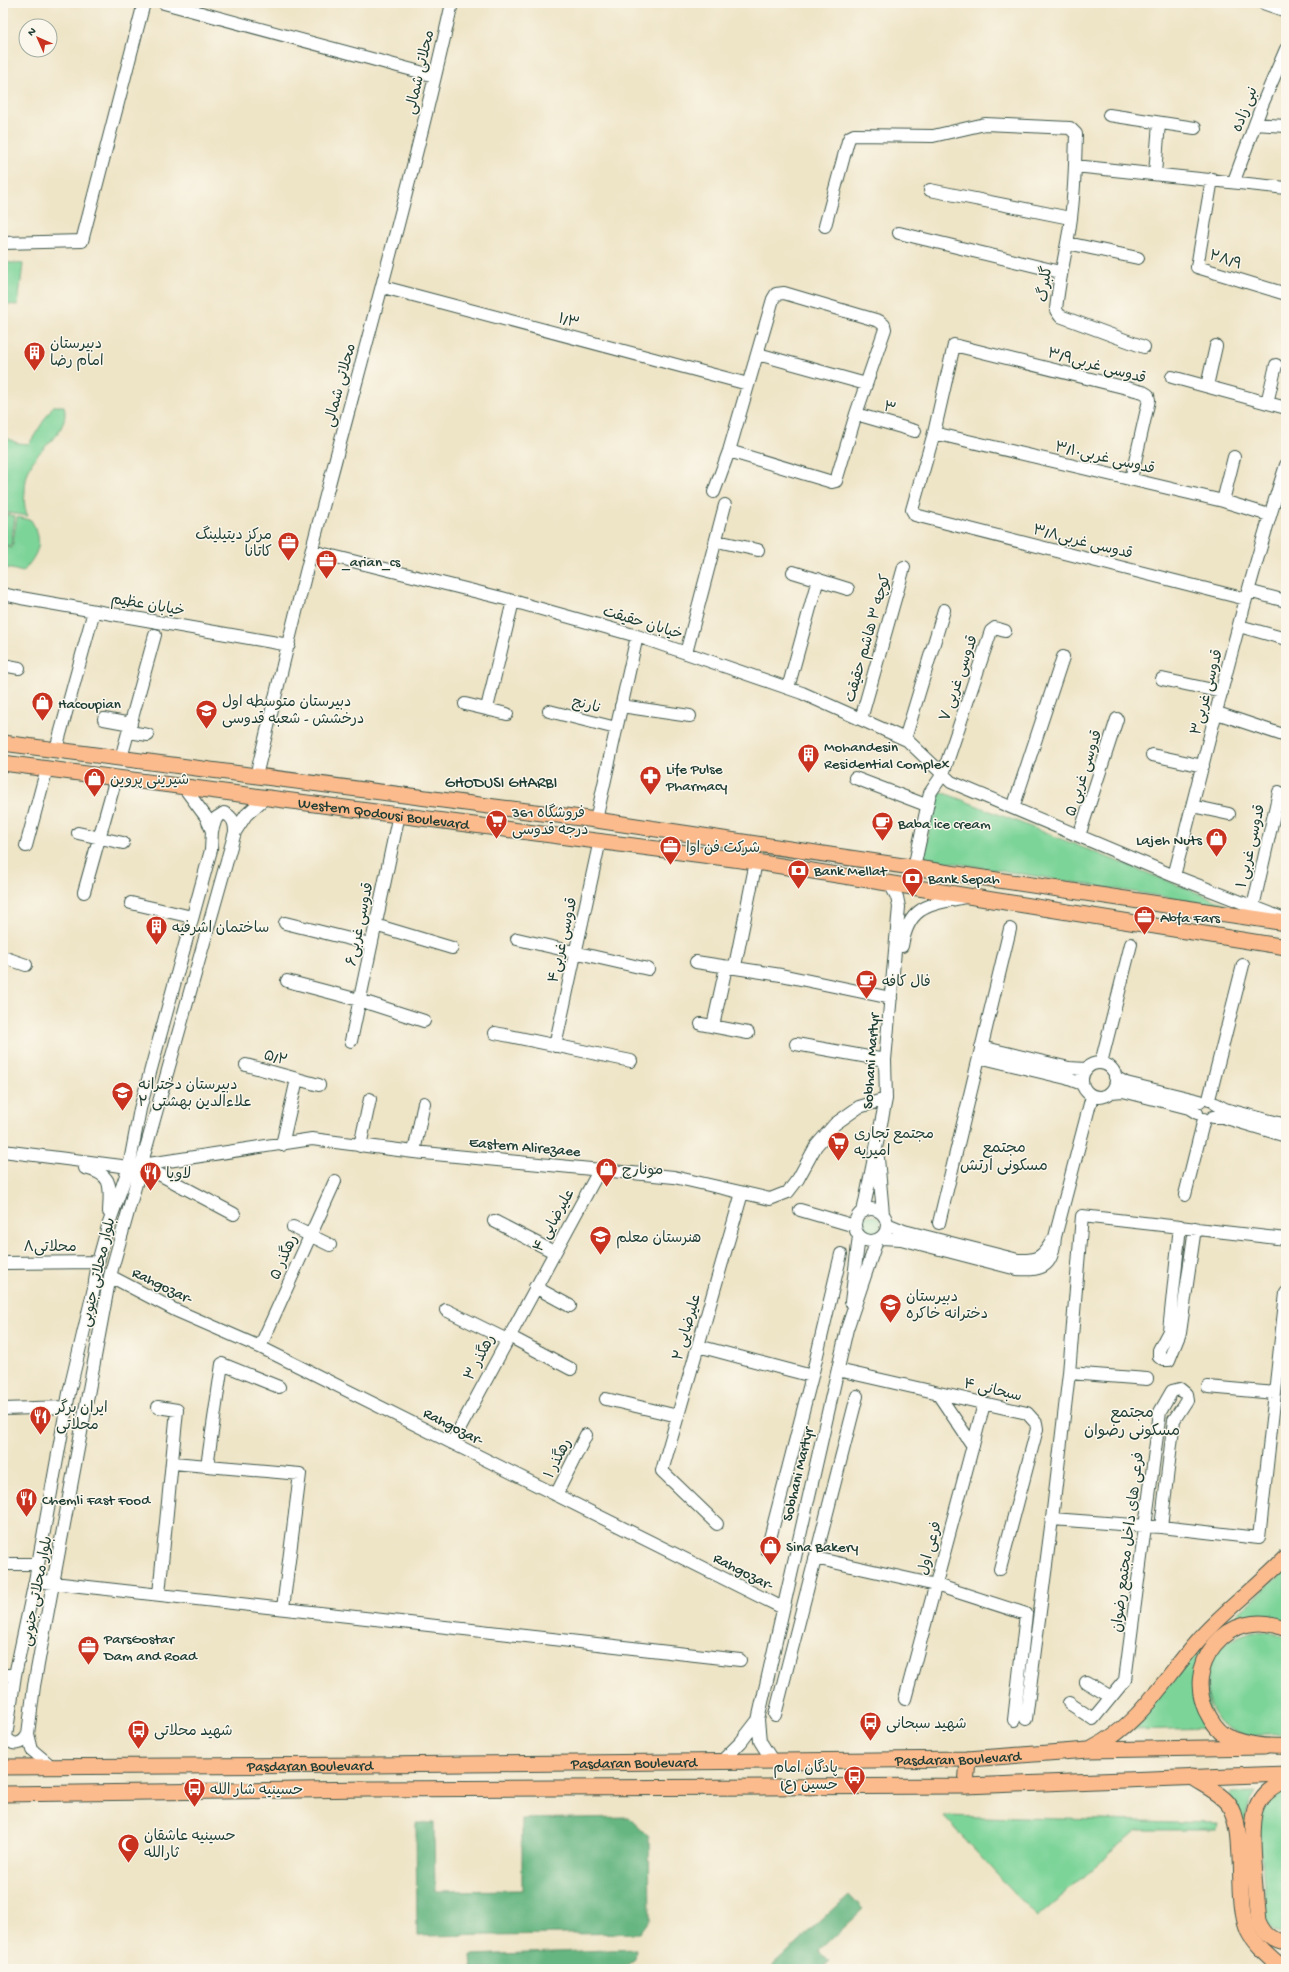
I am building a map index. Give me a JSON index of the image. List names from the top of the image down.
{
  "streets": {
    "main road": ["Western Qodousi Boulevard", "Pasdaran Boulevard"],
    "street": [
      "محلاتی شمالی",
      "نبی زاده",
      "۲۸/۹",
      "گلبرگ",
      "۱/۳",
      "قدوسی غربی۳/۹",
      "۳",
      "قدوسی غربی۳/۱۰",
      "قدوسی غربی۳/۸",
      "خیابان عظیم",
      "خیابان حقیقت",
      "کوچه ۳ هاشم حقیقت",
      "۷ قدوسی غربی",
      "قدوسی غربی۳",
      "نارنج",
      "۵ قدوسی غربی",
      "۱ قدوسی غربی",
      "قدوسی غربی۶",
      "قدوسی غربی۴",
      "۵/۲",
      "Sobhani Martyr",
      "Eastern Alirezaee",
      "۴ علیرضایی",
      "محلاتی۸",
      "۵ رهگذر",
      "بلوار محلاتی جنوبی",
      "Rahgozar-",
      "۲ علیرضایی",
      "۳ رهگذر",
      "سبحانی ۴",
      "۱ رهگذر",
      "فرعی های داخل مجتمع رضوان",
      "فرعی اول"
    ]
  },
  "crossings": [
    ["محلاتی شمالی", "۱/۳"],
    ["محلاتی شمالی", "خیابان عظیم"],
    ["محلاتی شمالی", "خیابان حقیقت"],
    ["محلاتی شمالی", "Western Qodousi Boulevard"],
    ["قدوسی غربی۳/۹", "قدوسی غربی۳/۱۰"],
    ["قدوسی غربی۳/۹", "قدوسی غربی۳/۸"],
    ["قدوسی غربی۳/۱۰", "قدوسی غربی۳/۸"],
    ["قدوسی غربی۳/۱۰", "قدوسی غربی۳"],
    ["قدوسی غربی۳/۸", "قدوسی غربی۳"],
    ["خیابان حقیقت", "کوچه ۳ هاشم حقیقت"],
    ["خیابان حقیقت", "۷ قدوسی غربی"],
    ["خیابان حقیقت", "قدوسی غربی۳"],
    ["خیابان حقیقت", "۵ قدوسی غربی"],
    ["خیابان حقیقت", "Western Qodousi Boulevard"],
    ["خیابان حقیقت", "۱ قدوسی غربی"],
    ["Western Qodousi Boulevard", "قدوسی غربی۶"],
    ["Western Qodousi Boulevard", "قدوسی غربی۴"],
    ["Western Qodousi Boulevard", "Sobhani Martyr"],
    ["Western Qodousi Boulevard", "بلوار محلاتی جنوبی"],
    ["Sobhani Martyr", "Eastern Alirezaee"],
    ["Sobhani Martyr", "Rahgozar-"],
    ["Sobhani Martyr", "سبحانی ۴"],
    ["Eastern Alirezaee", "۴ علیرضایی"],
    ["Eastern Alirezaee", "بلوار محلاتی جنوبی"],
    ["Eastern Alirezaee", "۲ علیرضایی"],
    ["۴ علیرضایی", "۳ رهگذر"],
    ["محلاتی۸", "بلوار محلاتی جنوبی"],
    ["۵ رهگذر", "Rahgozar-"],
    ["بلوار محلاتی جنوبی", "Rahgozar-"],
    ["بلوار محلاتی جنوبی", "Pasdaran Boulevard"],
    ["Rahgozar-", "۳ رهگذر"],
    ["Rahgozar-", "۱ رهگذر"],
    ["سبحانی ۴", "فرعی اول"]
  ],
  "districts": ["GHODUSI GHARBI", "مجتمع مسکونی ارتش", "مجتمع مسکونی رضوان"],
  "places": {
    "building": ["دبیرستان امام رضا", "Mohandesin Residential Complex", "ساختمان اشرفیه"],
    "office": [
      "مرکز دیتیلینگ کاتانا",
      "_arian_cs",
      "شرکت فن اوا",
      "Abfa Fars",
      "ParsGostar Dam and Road"
    ],
    "shop": [
      "Hacoupian",
      "شیرینی پروین",
      "Lajeh Nuts",
      "مونارچ",
      "Sina Bakery"
    ],
    "school or university": [
      "دبیرستان متوسطه اول درخشش - شعبه قدوسی",
      "دبیرستان دخترانه علاءالدین بهشتی ۲",
      "هنرستان معلم",
      "دبیرستان دخترانه خاکره"
    ],
    "pharmacy": ["Life Pulse Pharmacy"],
    "supermarket": ["فروشگاه 361 درجه قدوسی", "مجتمع تجاری امیریه"],
    "cafe": ["Baba ice cream", "فال کافه"],
    "bank": ["Bank Mellat", "Bank Sepah"],
    "restaurant": ["لاویا", "ایران برگر محلاتی", "Chemli Fast Food"],
    "bus stop": [
      "شهید سبحانی",
      "شهید محلاتی",
      "پادگان امام حسین (ع)",
      "حسینیه شار الله"
    ],
    "mosque": ["حسینیه عاشقان ثارالله"]
  },
  "north": "top left"
}
